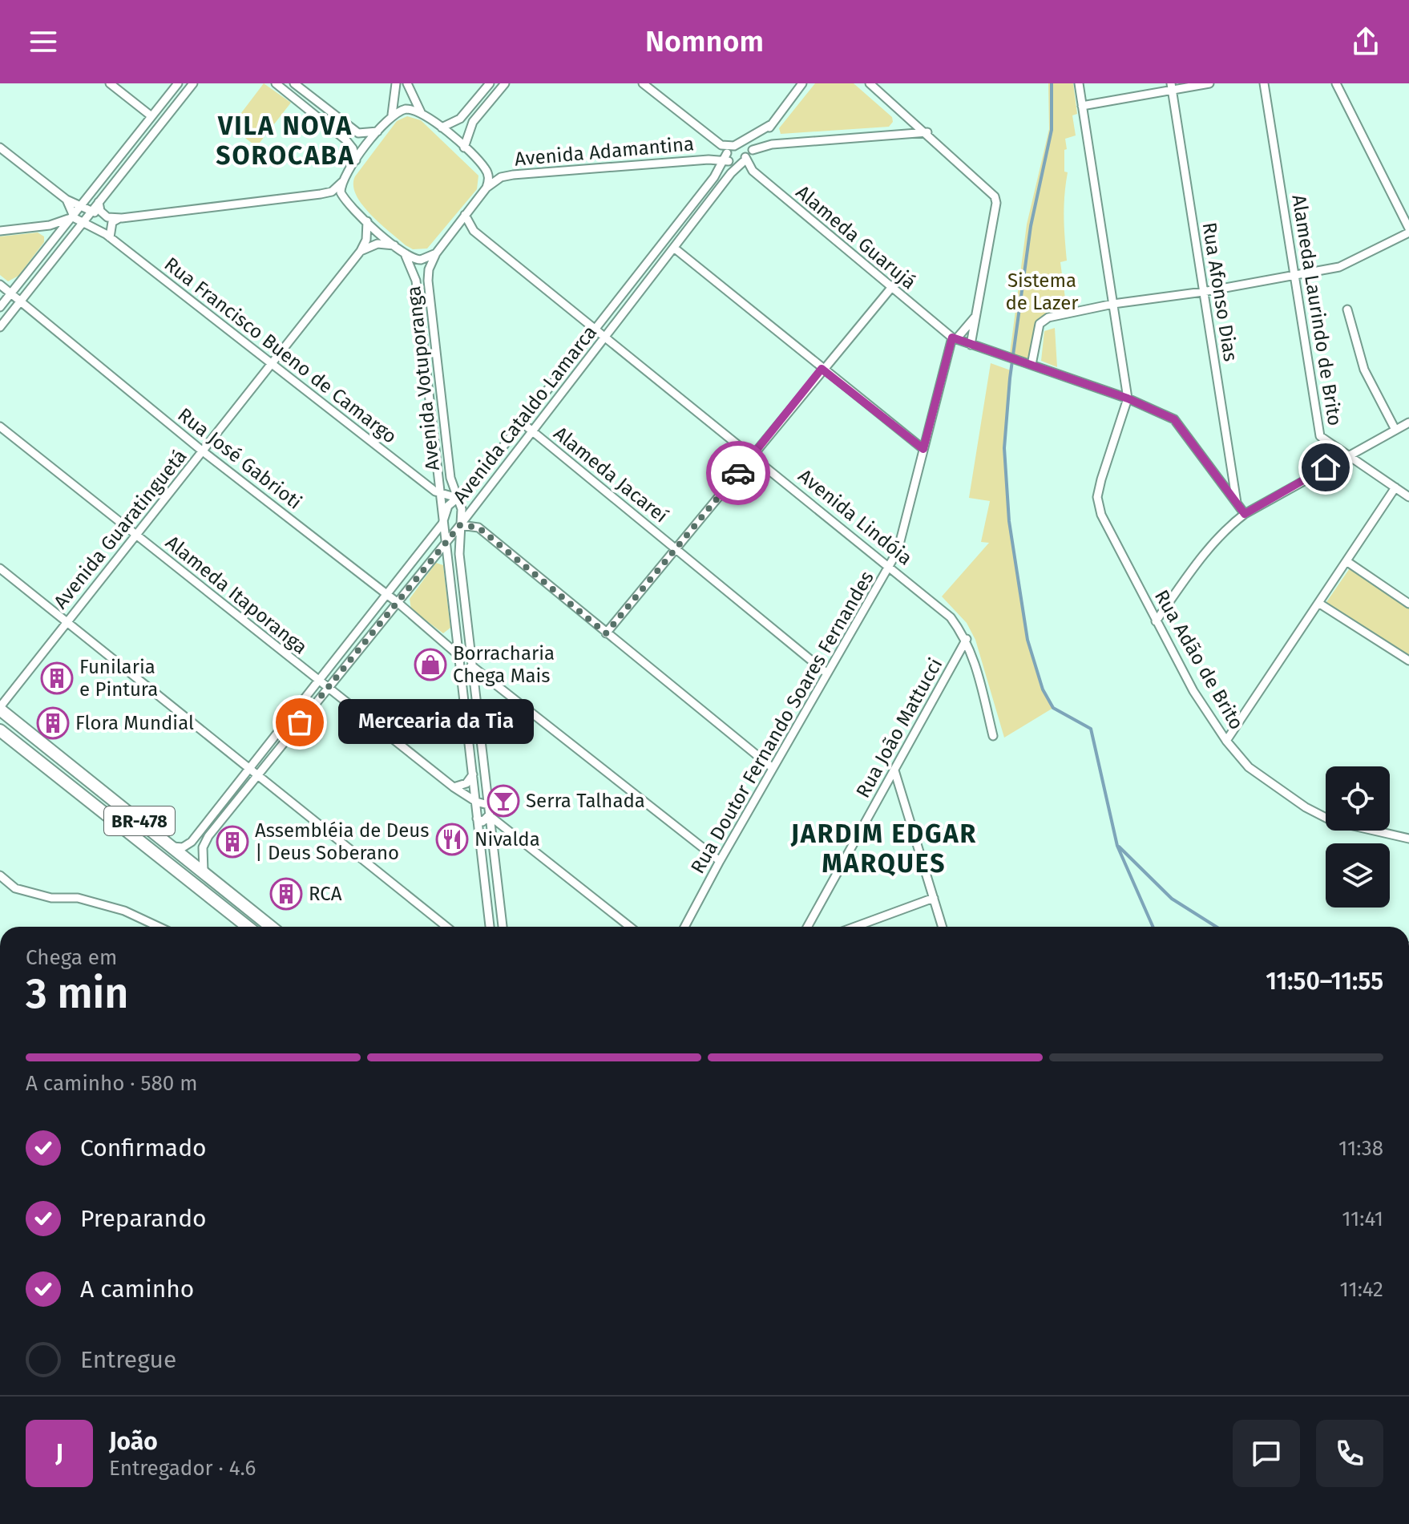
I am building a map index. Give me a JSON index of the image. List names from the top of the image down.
{
  "streets": {
    "main road": ["BR-478"],
    "street": [
      "Avenida Adamantina",
      "Alameda Guarujá",
      "Rua Afonso Dias",
      "Alameda Laurindo de Brito",
      "Rua Francisco Bueno de Camargo",
      "Avenida Votuporanga",
      "Avenida Cataldo Lamarca",
      "Rua José Gabrioti",
      "Alameda Jacareí",
      "Avenida Lindóia",
      "Avenida Guaratinguetá",
      "Alameda Itaporanga",
      "Rua Adão de Brito",
      "Rua Doutor Fernando Soares Fernandes",
      "Rua João Mattucci"
    ]
  },
  "crossings": [
    ["Avenida Adamantina", "Alameda Guarujá"],
    ["Avenida Adamantina", "Avenida Votuporanga"],
    ["Avenida Adamantina", "Avenida Cataldo Lamarca"],
    ["Avenida Adamantina", "Avenida Lindóia"],
    ["Avenida Adamantina", "Avenida Guaratinguetá"],
    ["Alameda Guarujá", "Rua Afonso Dias"],
    ["Alameda Guarujá", "Avenida Cataldo Lamarca"],
    ["Alameda Guarujá", "Rua Adão de Brito"],
    ["Alameda Guarujá", "Rua Doutor Fernando Soares Fernandes"],
    ["Rua Francisco Bueno de Camargo", "Avenida Votuporanga"],
    ["Rua Francisco Bueno de Camargo", "Avenida Cataldo Lamarca"],
    ["Rua Francisco Bueno de Camargo", "Avenida Guaratinguetá"],
    ["Avenida Votuporanga", "Avenida Cataldo Lamarca"],
    ["Avenida Votuporanga", "Rua José Gabrioti"],
    ["Avenida Votuporanga", "Avenida Lindóia"],
    ["Avenida Votuporanga", "Avenida Guaratinguetá"],
    ["Avenida Votuporanga", "Alameda Itaporanga"],
    ["Avenida Cataldo Lamarca", "Rua José Gabrioti"],
    ["Avenida Cataldo Lamarca", "Alameda Jacareí"],
    ["Avenida Cataldo Lamarca", "Avenida Lindóia"],
    ["Avenida Cataldo Lamarca", "Alameda Itaporanga"],
    ["Avenida Cataldo Lamarca", "BR-478"],
    ["Rua José Gabrioti", "Avenida Guaratinguetá"],
    ["Alameda Jacareí", "Rua Doutor Fernando Soares Fernandes"],
    ["Avenida Lindóia", "Avenida Guaratinguetá"],
    ["Avenida Lindóia", "Rua Doutor Fernando Soares Fernandes"],
    ["Avenida Lindóia", "Rua João Mattucci"],
    ["Avenida Guaratinguetá", "Alameda Itaporanga"],
    ["Avenida Guaratinguetá", "BR-478"]
  ],
  "districts": ["VILA NOVA SOROCABA", "JARDIM EDGAR MARQUES"],
  "parks": ["Sistema de Lazer"],
  "places": {
    "shop": ["Borracharia Chega Mais"],
    "building": [
      "Funilaria e Pintura",
      "Flora Mundial",
      "Assembléia de Deus | Deus Soberano",
      "RCA"
    ],
    "other": ["Mercearia da Tia"],
    "bar": ["Serra Talhada"],
    "restaurant": ["Nivalda"]
  },
  "page": {
    "header": "Nomnom",
    "bubble": "Mercearia da Tia",
    "heading": ["3 min", "Chega em", "11:50–11:55"],
    "panel": ["João", "Entregador · 4.6"],
    "bar": "A caminho · 580 m",
    "list": [
      ["Confirmado", "11:38"],
      ["Preparando", "11:41"],
      ["A caminho", "11:42"],
      "Entregue"
    ],
    "round": "J"
  }
}
